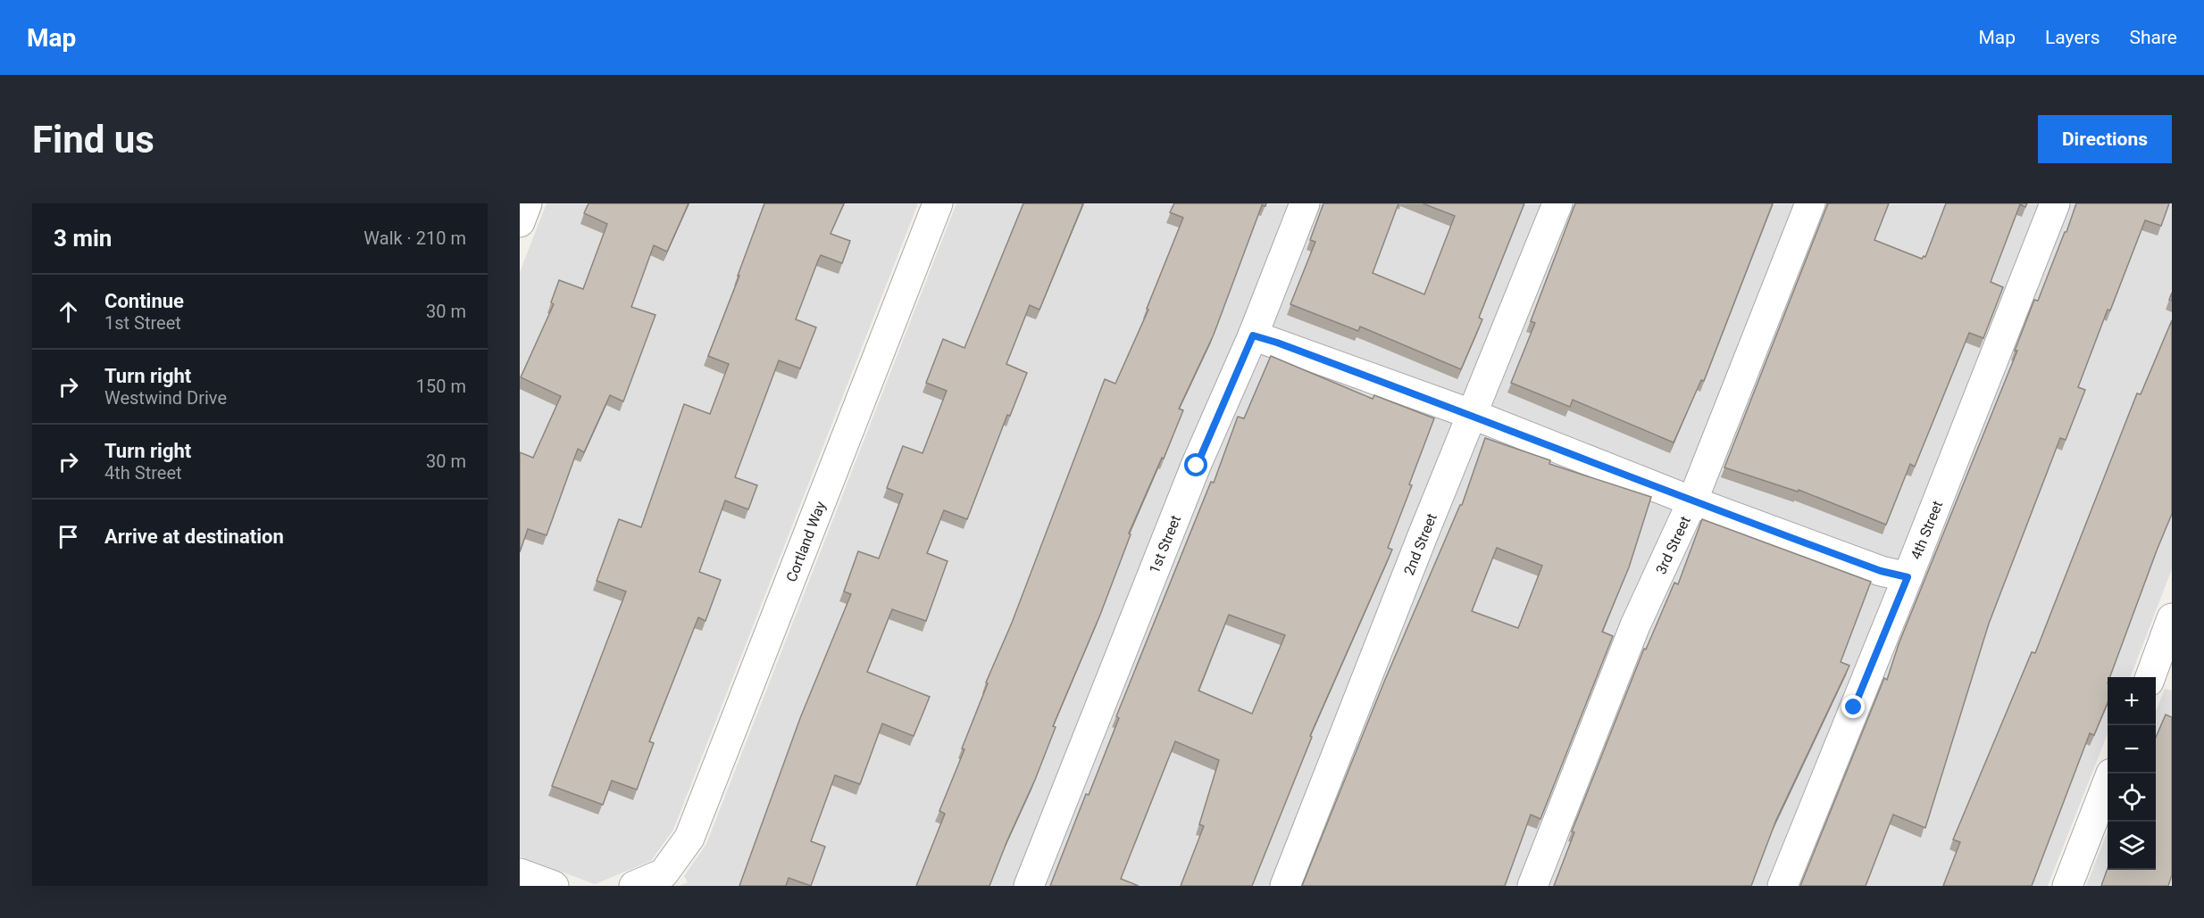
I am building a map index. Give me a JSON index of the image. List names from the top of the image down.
{
  "streets": {
    "street": [
      "4th Street",
      "Cortland Way",
      "1st Street",
      "2nd Street",
      "3rd Street"
    ]
  },
  "page": {
    "header": "Map",
    "nav": ["Map", "Layers", "Share"],
    "buttons": "Directions",
    "title": "Find us",
    "heading": ["3 min", "Walk · 210 m"],
    "list": [
      ["Continue", "1st Street", "30 m"],
      ["Turn right", "Westwind Drive", "150 m"],
      ["Turn right", "4th Street", "30 m"],
      "Arrive at destination"
    ],
    "map_buttons": ["+", "−"]
  }
}
